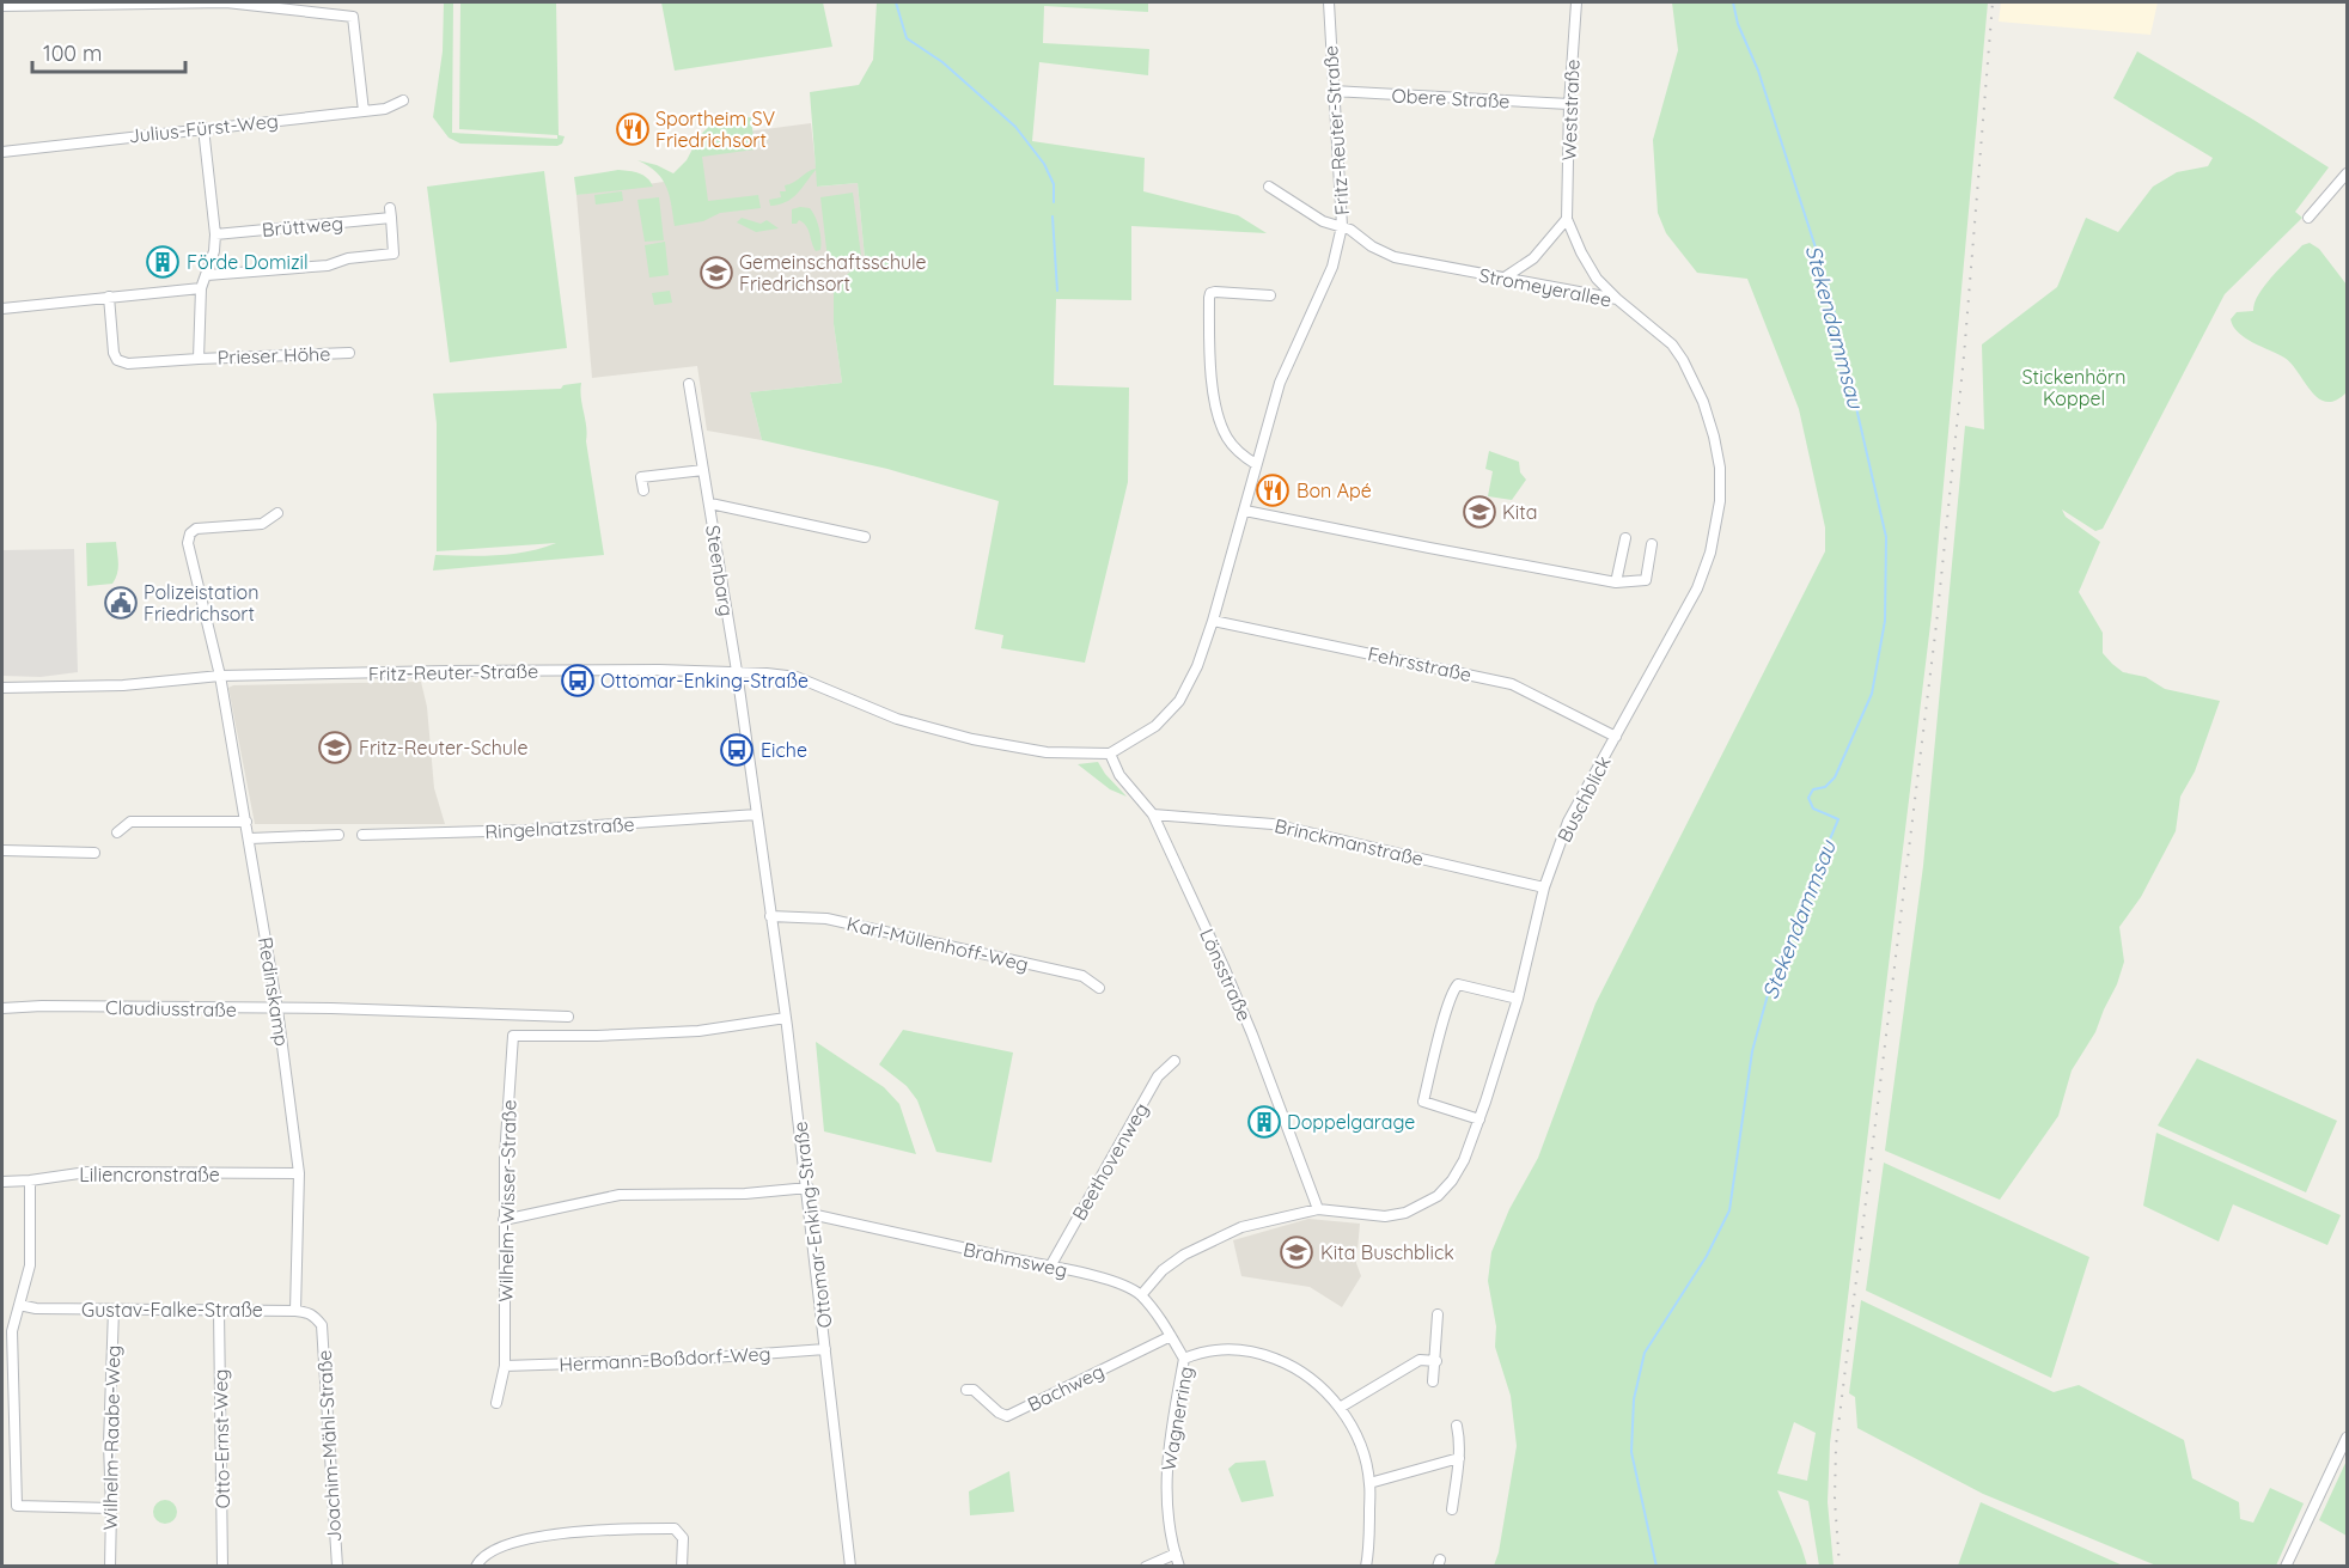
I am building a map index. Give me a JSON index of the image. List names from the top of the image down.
{
  "streets": {
    "street": [
      "Obere Straße",
      "Weststraße",
      "Julius-Fürst-Weg",
      "Fritz-Reuter-Straße",
      "Brüttweg",
      "Stromeyerallee",
      "Prieser Höhe",
      "Steenbarg",
      "Fehrsstraße",
      "Buschblick",
      "Ringelnatzstraße",
      "Brinckmanstraße",
      "Karl-Müllenhoff-Weg",
      "Lönsstraße",
      "Redinskamp",
      "Claudiusstraße",
      "Beethovenweg",
      "Liliencronstraße",
      "Wilhelm-Wisser-Straße",
      "Ottomar-Enking-Straße",
      "Brahmsweg",
      "Gustav-Falke-Straße",
      "Hermann-Boßdorf-Weg",
      "Bachweg",
      "Wagnerring",
      "Wilhelm-Raabe-Weg",
      "Otto-Ernst-Weg",
      "Joachim-Mähl-Straße"
    ]
  },
  "crossings": [
    ["Obere Straße", "Weststraße"],
    ["Obere Straße", "Fritz-Reuter-Straße"],
    ["Weststraße", "Stromeyerallee"],
    ["Fritz-Reuter-Straße", "Stromeyerallee"],
    ["Fritz-Reuter-Straße", "Steenbarg"],
    ["Fritz-Reuter-Straße", "Fehrsstraße"],
    ["Fritz-Reuter-Straße", "Lönsstraße"],
    ["Fritz-Reuter-Straße", "Redinskamp"],
    ["Fritz-Reuter-Straße", "Ottomar-Enking-Straße"],
    ["Stromeyerallee", "Buschblick"],
    ["Steenbarg", "Ottomar-Enking-Straße"],
    ["Fehrsstraße", "Buschblick"],
    ["Buschblick", "Brinckmanstraße"],
    ["Buschblick", "Lönsstraße"],
    ["Buschblick", "Brahmsweg"],
    ["Ringelnatzstraße", "Ottomar-Enking-Straße"],
    ["Brinckmanstraße", "Lönsstraße"],
    ["Karl-Müllenhoff-Weg", "Ottomar-Enking-Straße"],
    ["Redinskamp", "Claudiusstraße"],
    ["Redinskamp", "Liliencronstraße"],
    ["Redinskamp", "Gustav-Falke-Straße"],
    ["Beethovenweg", "Brahmsweg"],
    ["Wilhelm-Wisser-Straße", "Hermann-Boßdorf-Weg"],
    ["Ottomar-Enking-Straße", "Brahmsweg"],
    ["Ottomar-Enking-Straße", "Hermann-Boßdorf-Weg"],
    ["Brahmsweg", "Bachweg"],
    ["Brahmsweg", "Wagnerring"],
    ["Gustav-Falke-Straße", "Wilhelm-Raabe-Weg"],
    ["Gustav-Falke-Straße", "Otto-Ernst-Weg"],
    ["Gustav-Falke-Straße", "Joachim-Mähl-Straße"]
  ],
  "water": ["Stekendammsau"],
  "parks": ["Stickenhörn Koppel"],
  "places": {
    "restaurant": ["Sportheim SV Friedrichsort", "Bon Apé"],
    "building": ["Förde Domizil", "Doppelgarage"],
    "school or university": [
      "Gemeinschaftsschule Friedrichsort",
      "Kita",
      "Fritz-Reuter-Schule",
      "Kita Buschblick"
    ],
    "public building": ["Polizeistation Friedrichsort"],
    "bus stop": ["Ottomar-Enking-Straße", "Eiche"]
  },
  "scale_bar": "100 m"
}
